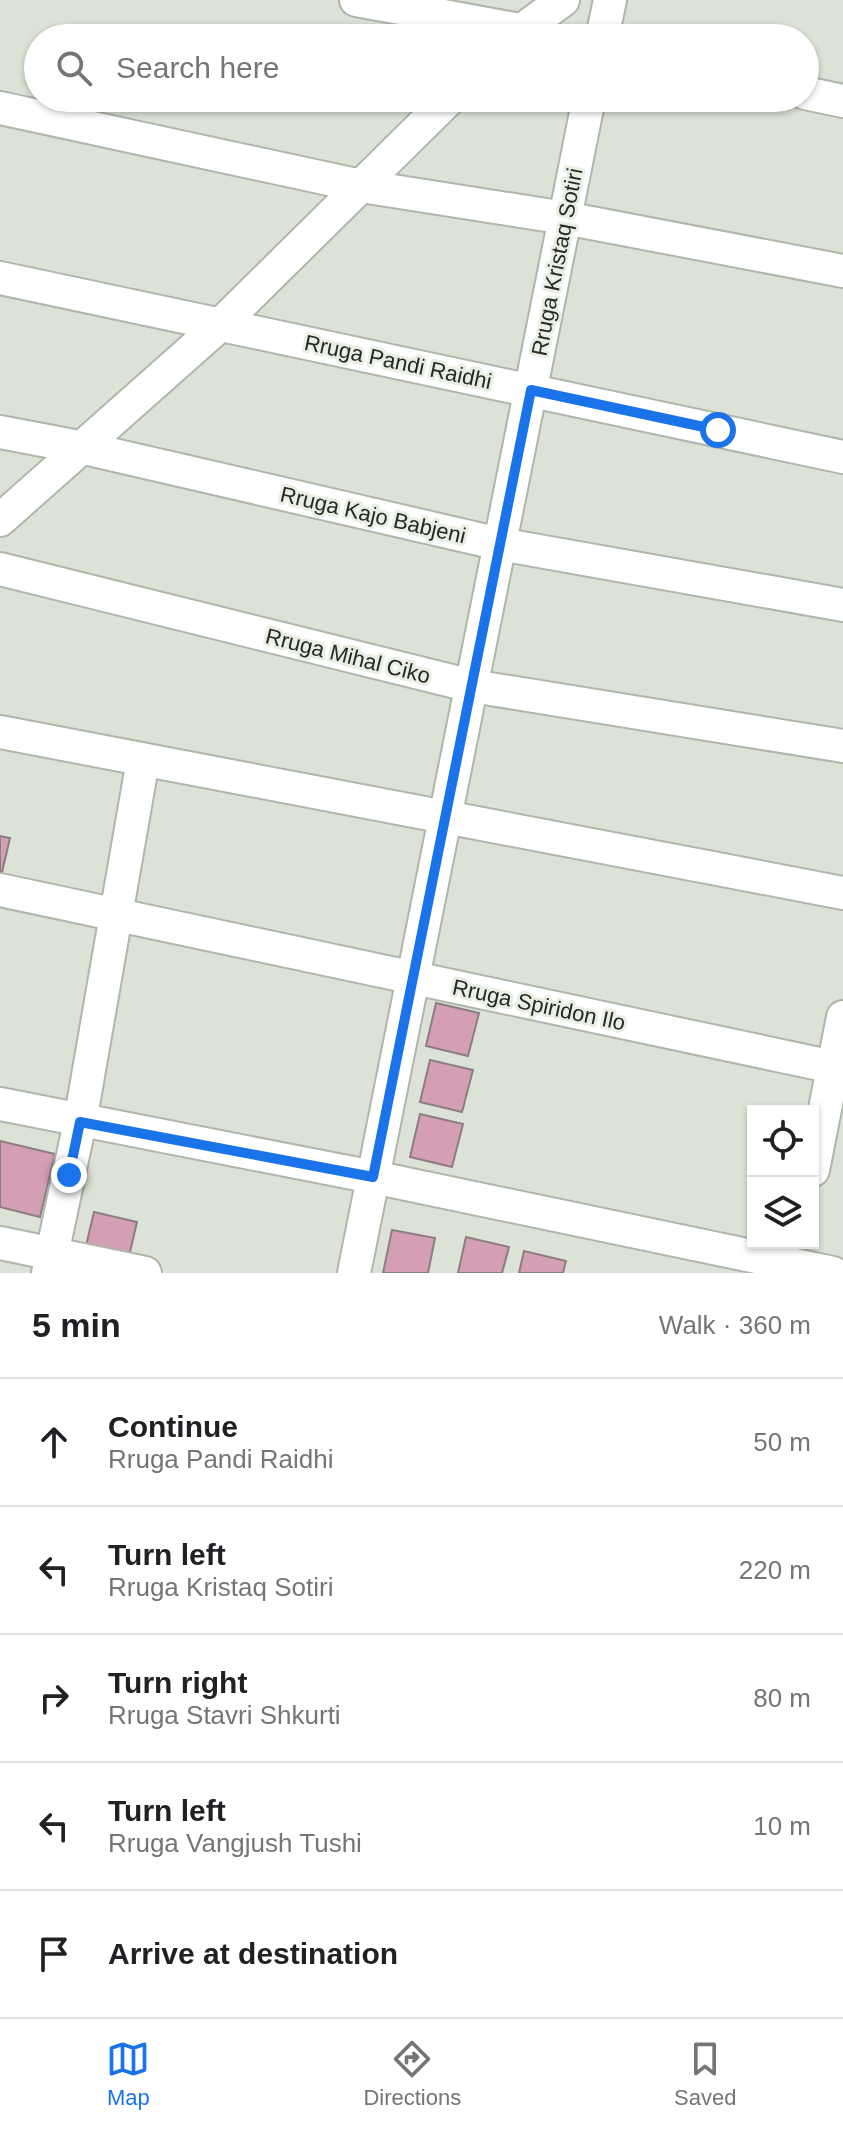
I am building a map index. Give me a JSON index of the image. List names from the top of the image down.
{
  "streets": {
    "street": [
      "Rruga Kristaq Sotiri",
      "Rruga Pandi Raidhi",
      "Rruga Kajo Babjeni",
      "Rruga Mihal Ciko",
      "Rruga Spiridon Ilo"
    ]
  },
  "crossings": [
    ["Rruga Kristaq Sotiri", "Rruga Pandi Raidhi"],
    ["Rruga Kristaq Sotiri", "Rruga Kajo Babjeni"],
    ["Rruga Kristaq Sotiri", "Rruga Mihal Ciko"],
    ["Rruga Kristaq Sotiri", "Rruga Spiridon Ilo"]
  ],
  "page": {
    "search": "Search here",
    "heading": ["5 min", "Walk · 360 m"],
    "list": [
      ["Continue", "Rruga Pandi Raidhi", "50 m"],
      ["Turn left", "Rruga Kristaq Sotiri", "220 m"],
      ["Turn right", "Rruga Stavri Shkurti", "80 m"],
      ["Turn left", "Rruga Vangjush Tushi", "10 m"],
      "Arrive at destination"
    ],
    "nav": ["Map", "Directions", "Saved"]
  }
}
